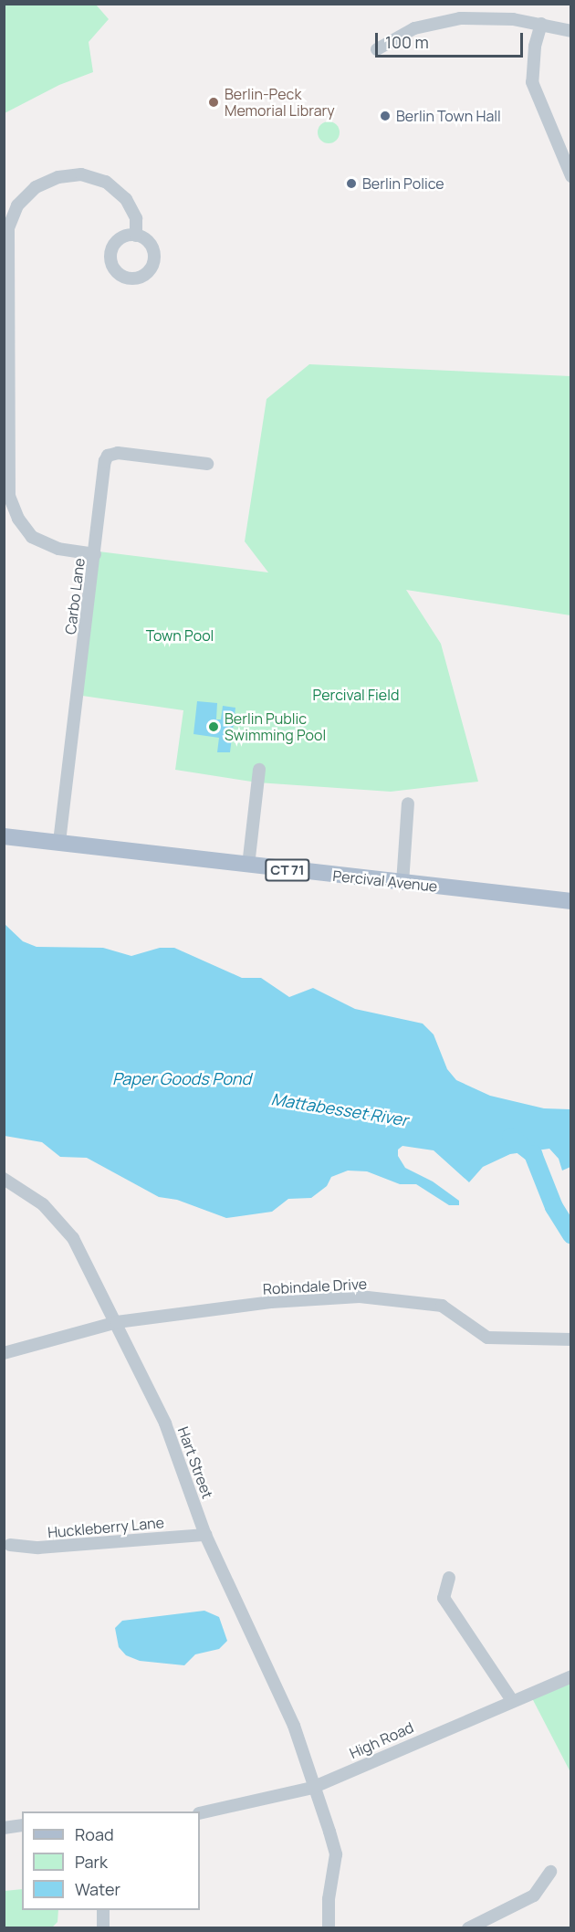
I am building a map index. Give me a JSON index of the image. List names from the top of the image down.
{
  "streets": {
    "main road": ["CT 71", "Percival Avenue"],
    "street": [
      "Carbo Lane",
      "Robindale Drive",
      "Hart Street",
      "Huckleberry Lane",
      "High Road"
    ]
  },
  "crossings": [
    ["Carbo Lane", "Percival Avenue"],
    ["Robindale Drive", "Hart Street"],
    ["Hart Street", "Huckleberry Lane"],
    ["Hart Street", "High Road"]
  ],
  "water": ["Paper Goods Pond", "Mattabesset River"],
  "parks": ["Town Pool", "Percival Field"],
  "places": [
    "Berlin-Peck Memorial Library",
    "Berlin Town Hall",
    "Berlin Police",
    "Berlin Public Swimming Pool"
  ],
  "legend": ["Road", "Park", "Water"],
  "scale_bar": "100 m"
}
